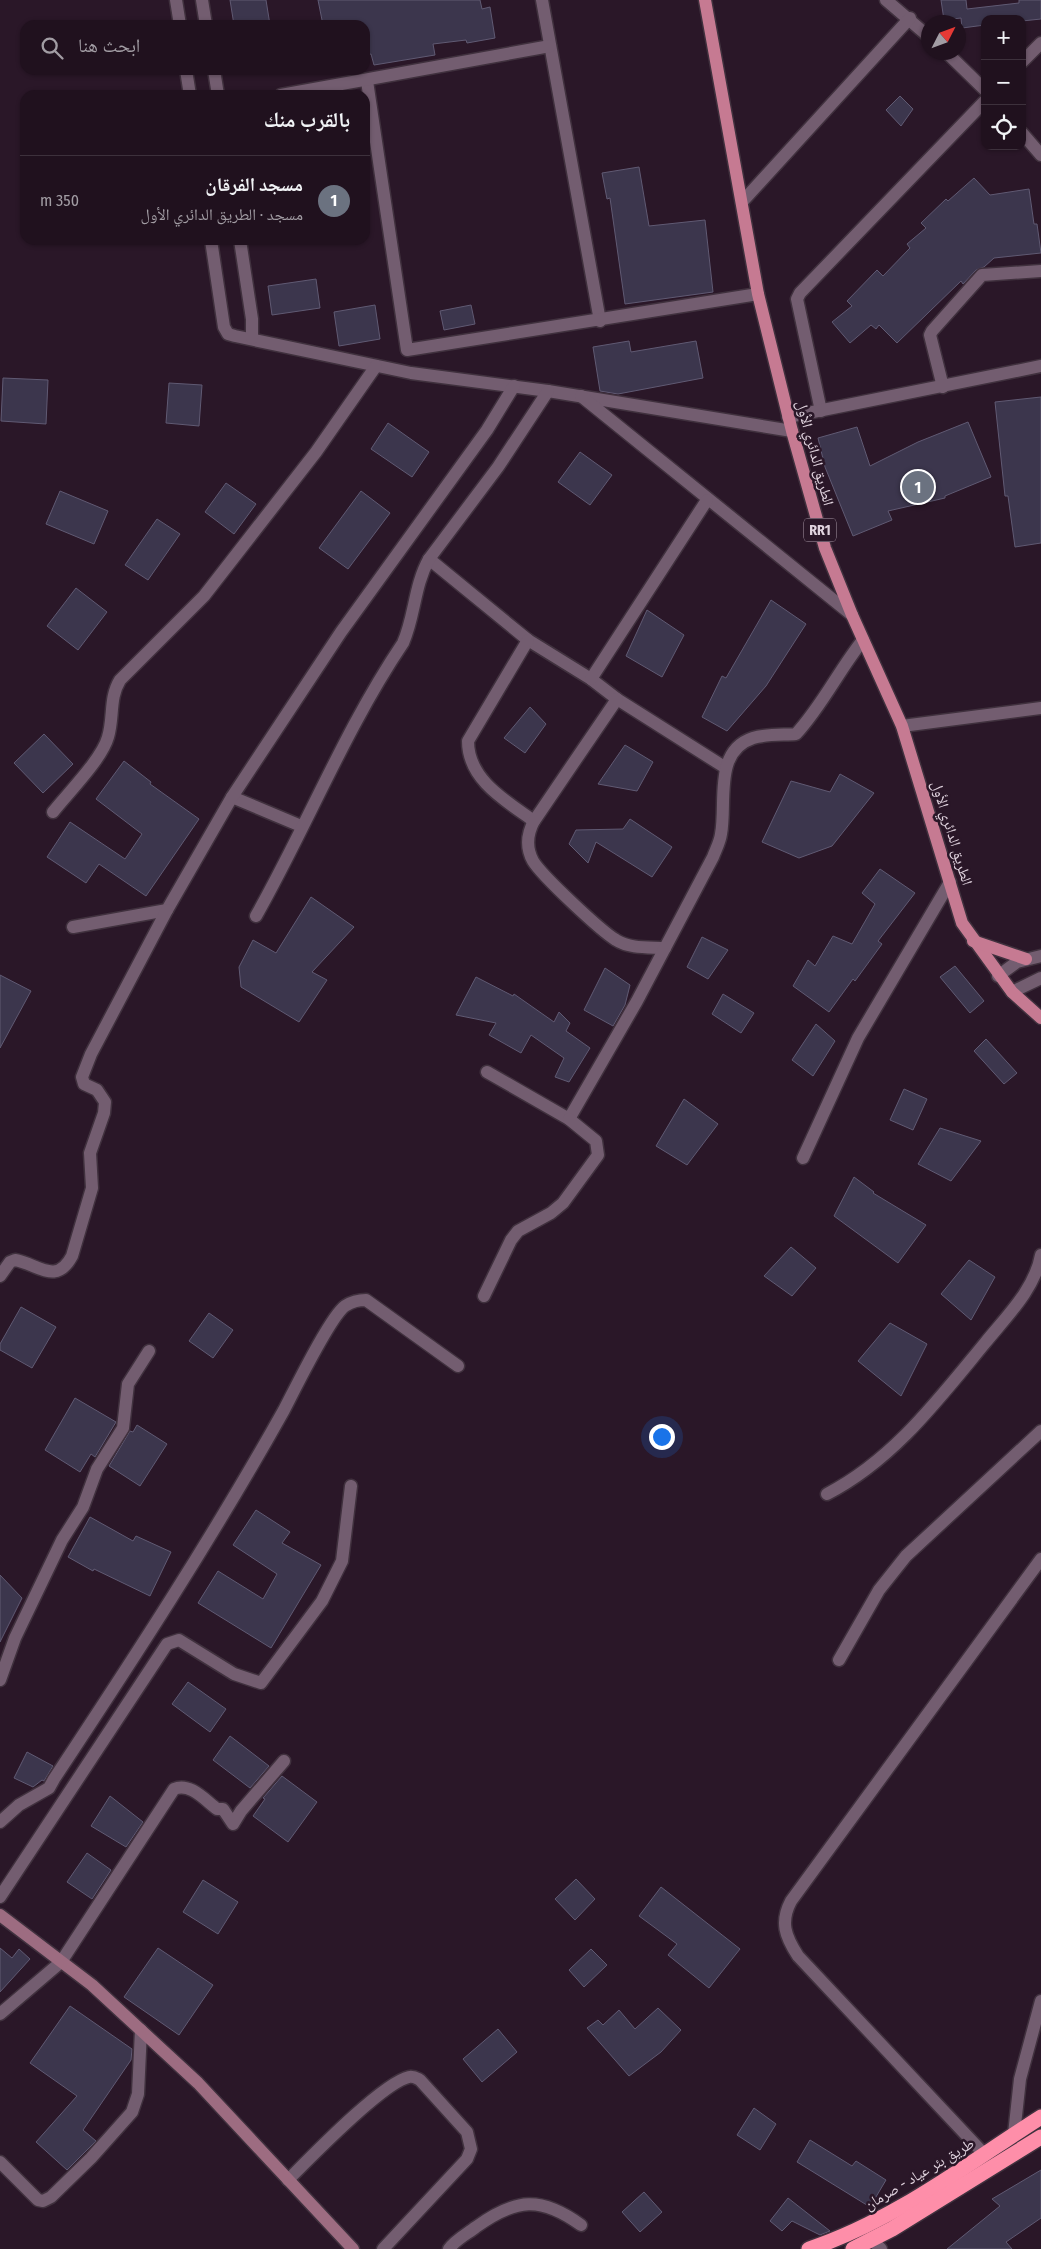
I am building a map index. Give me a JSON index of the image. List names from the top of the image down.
{
  "streets": {
    "highway": ["طريق بئر عياد - صرمان"],
    "main road": ["الطريق الدائري الأول", "RR1"]
  },
  "north": "top right",
  "page": {
    "map_buttons": ["+", "−"],
    "search": "ابحث هنا",
    "heading": "بالقرب منك",
    "list": [
      {
        "mark": "1",
        "name": "مسجد الفرقان",
        "note": "مسجد · الطريق الدائري الأول",
        "value": "350 m"
      }
    ],
    "pins": "1"
  }
}
